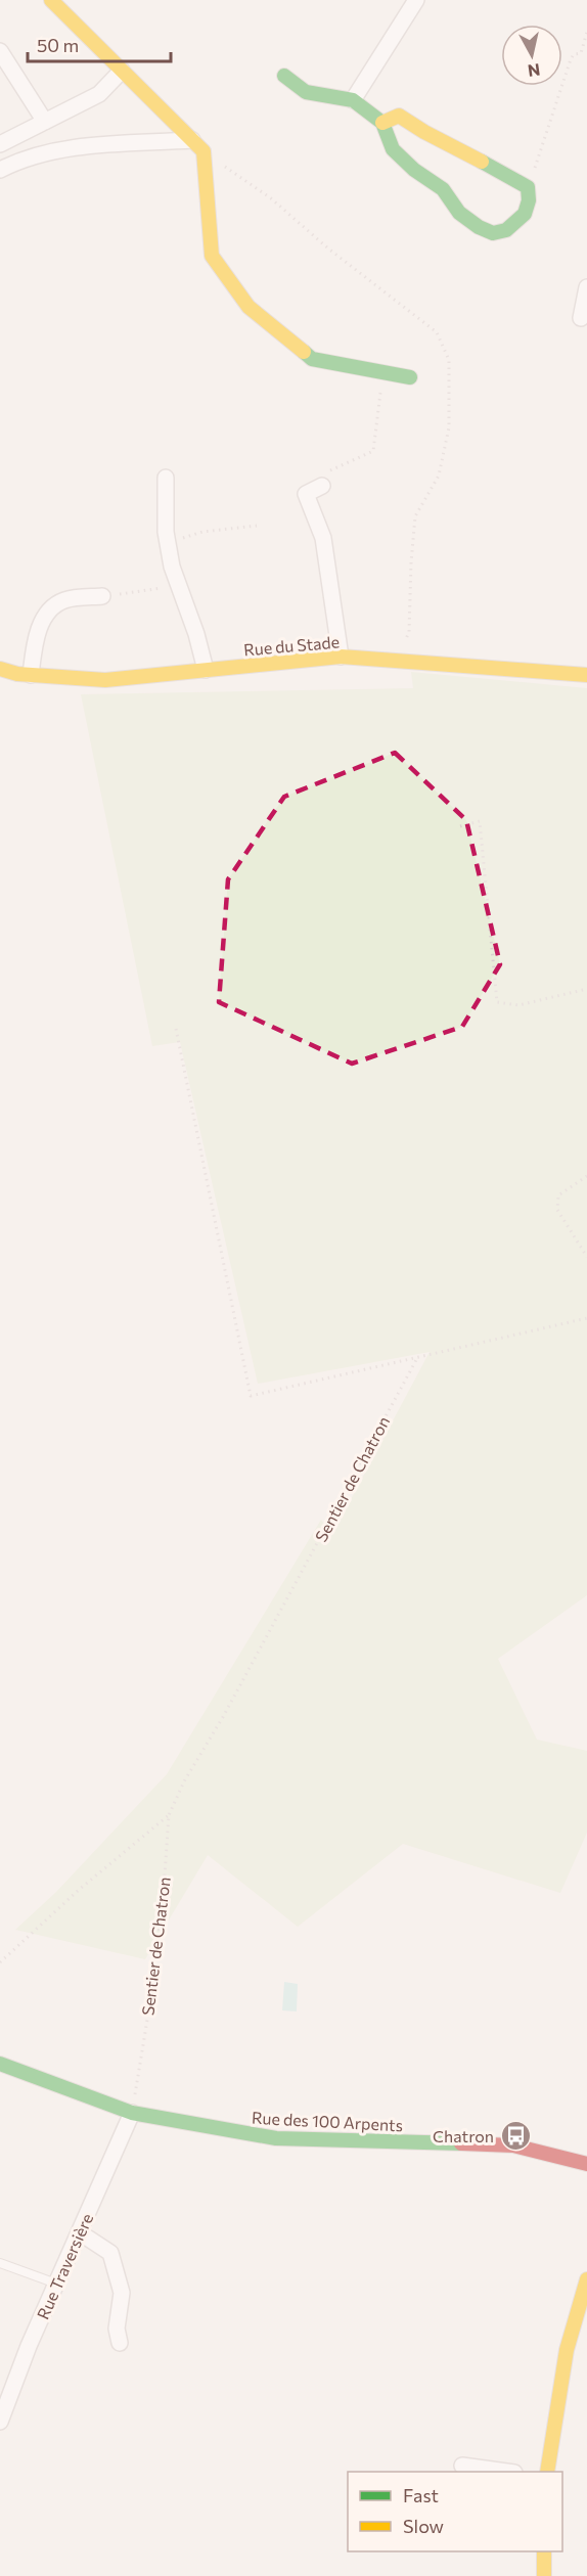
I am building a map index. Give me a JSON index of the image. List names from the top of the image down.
{
  "streets": {
    "street": ["Rue du Stade", "Rue des 100 Arpents", "Rue Traversière"],
    "path": ["Sentier de Chatron"]
  },
  "crossings": [
    ["Sentier de Chatron", "Rue des 100 Arpents"],
    ["Sentier de Chatron", "Rue Traversière"],
    ["Rue des 100 Arpents", "Rue Traversière"]
  ],
  "places": {
    "bus stop": ["Chatron"]
  },
  "legend": ["Fast", "Slow"],
  "scale_bar": "50 m",
  "north": "bottom"
}
